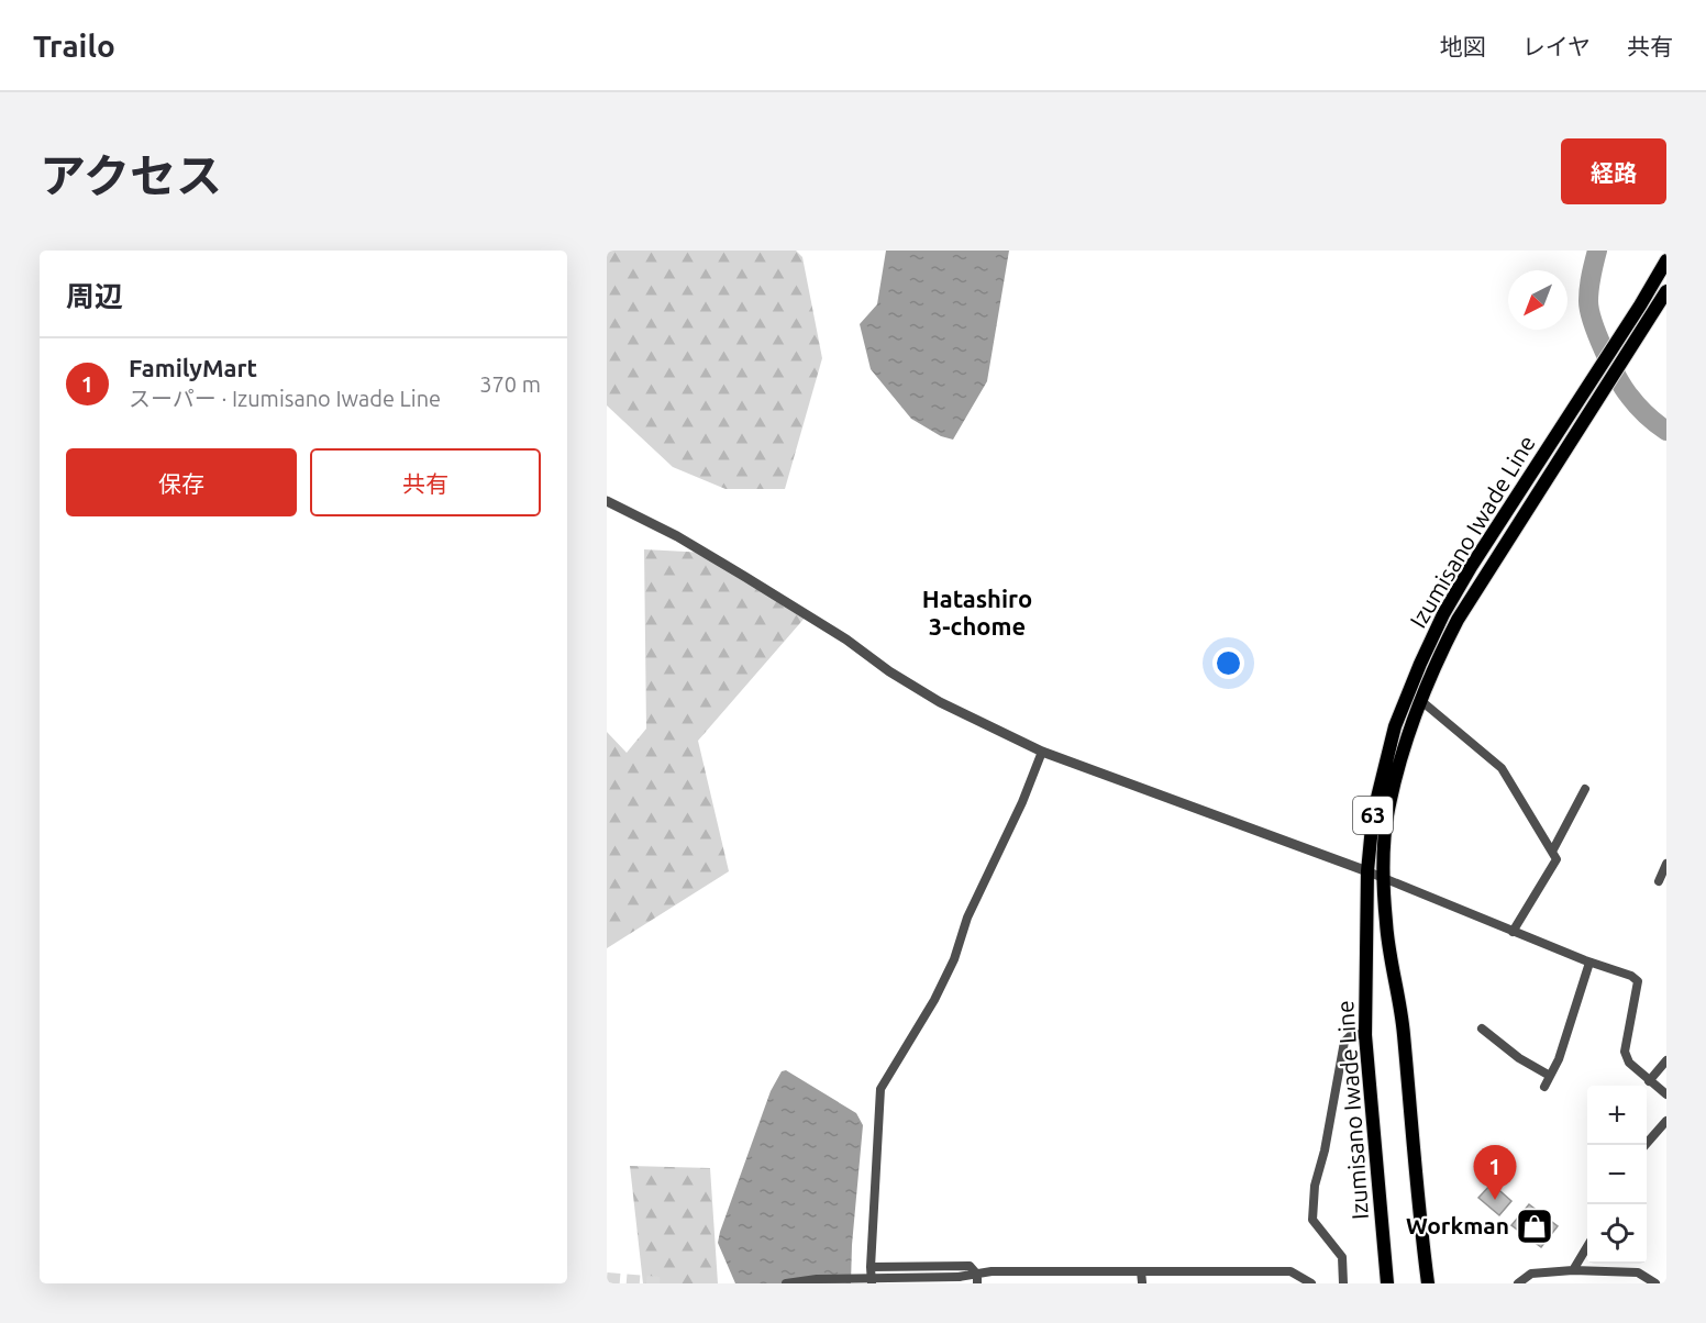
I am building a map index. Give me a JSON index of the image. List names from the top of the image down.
{
  "streets": {
    "main road": ["Izumisano Iwade Line", "63"]
  },
  "districts": ["Hatashiro 3-chome"],
  "places": {
    "shop": ["Workman"]
  },
  "north": "bottom left",
  "page": {
    "header": "Trailo",
    "nav": ["地図", "レイヤ", "共有"],
    "title": "アクセス",
    "buttons": [
      "経路",
      ["保存", "共有"]
    ],
    "heading": "周辺",
    "list": [
      {
        "mark": "1",
        "name": "FamilyMart",
        "note": "スーパー · Izumisano Iwade Line",
        "value": "370 m"
      }
    ],
    "map_buttons": ["+", "−"],
    "pins": "1"
  }
}
